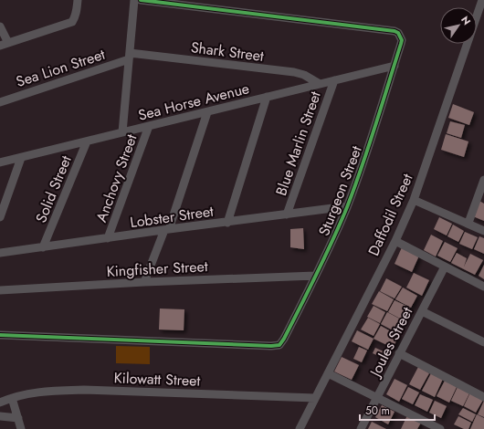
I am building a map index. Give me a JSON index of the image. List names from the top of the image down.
{
  "streets": {
    "street": [
      "Shark Street",
      "Sea Lion Street",
      "Sea Horse Avenue",
      "Blue Marlin Street",
      "Anchovy Street",
      "Solid Street",
      "Sturgeon Street",
      "Daffodil Street",
      "Lobster Street",
      "Kingfisher Street",
      "Joules Street",
      "Kilowatt Street"
    ]
  },
  "crossings": [
    ["Shark Street", "Sea Lion Street"],
    ["Shark Street", "Sea Horse Avenue"],
    ["Sea Horse Avenue", "Blue Marlin Street"],
    ["Sea Horse Avenue", "Anchovy Street"],
    ["Sea Horse Avenue", "Solid Street"],
    ["Sea Horse Avenue", "Sturgeon Street"],
    ["Blue Marlin Street", "Lobster Street"],
    ["Anchovy Street", "Lobster Street"],
    ["Solid Street", "Lobster Street"],
    ["Sturgeon Street", "Lobster Street"],
    ["Sturgeon Street", "Kingfisher Street"],
    ["Daffodil Street", "Kilowatt Street"]
  ],
  "scale_bar": "50 m",
  "north": "top right"
}
